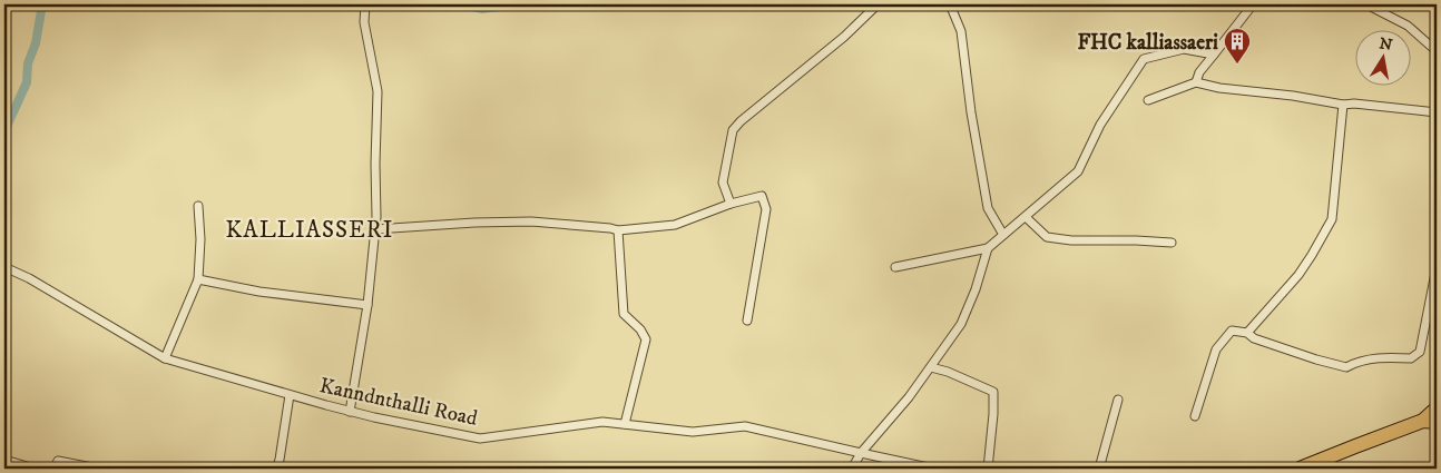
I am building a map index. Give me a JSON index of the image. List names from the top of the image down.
{
  "streets": {
    "street": ["Kanndnthalli Road"]
  },
  "districts": ["KALLIASSERI"],
  "places": {
    "building": ["FHC kalliassaeri"]
  },
  "north": "top"
}
